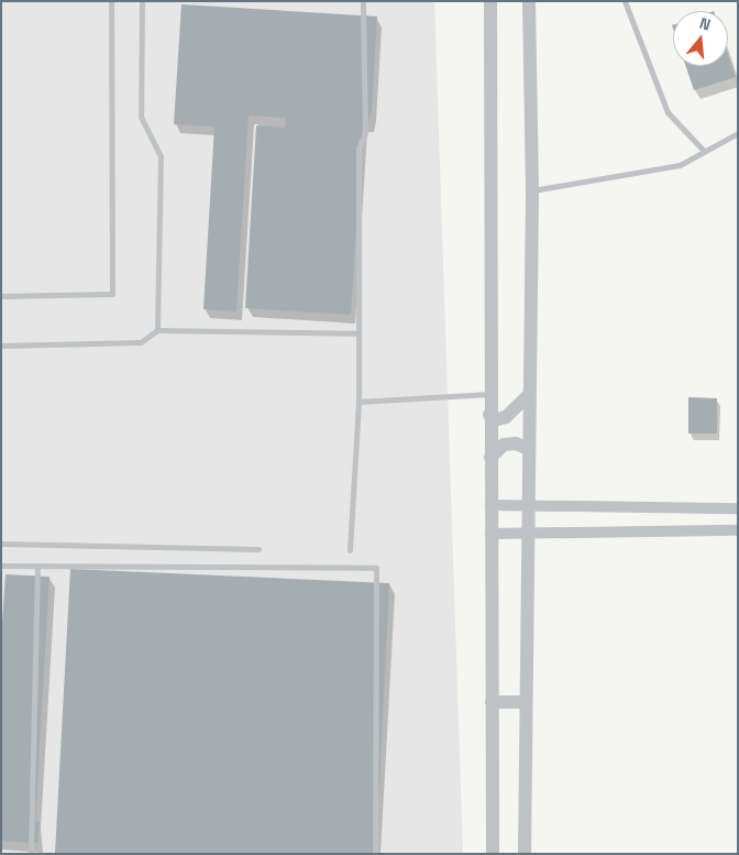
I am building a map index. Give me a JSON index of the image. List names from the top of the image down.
{
  "north": "top"
}
